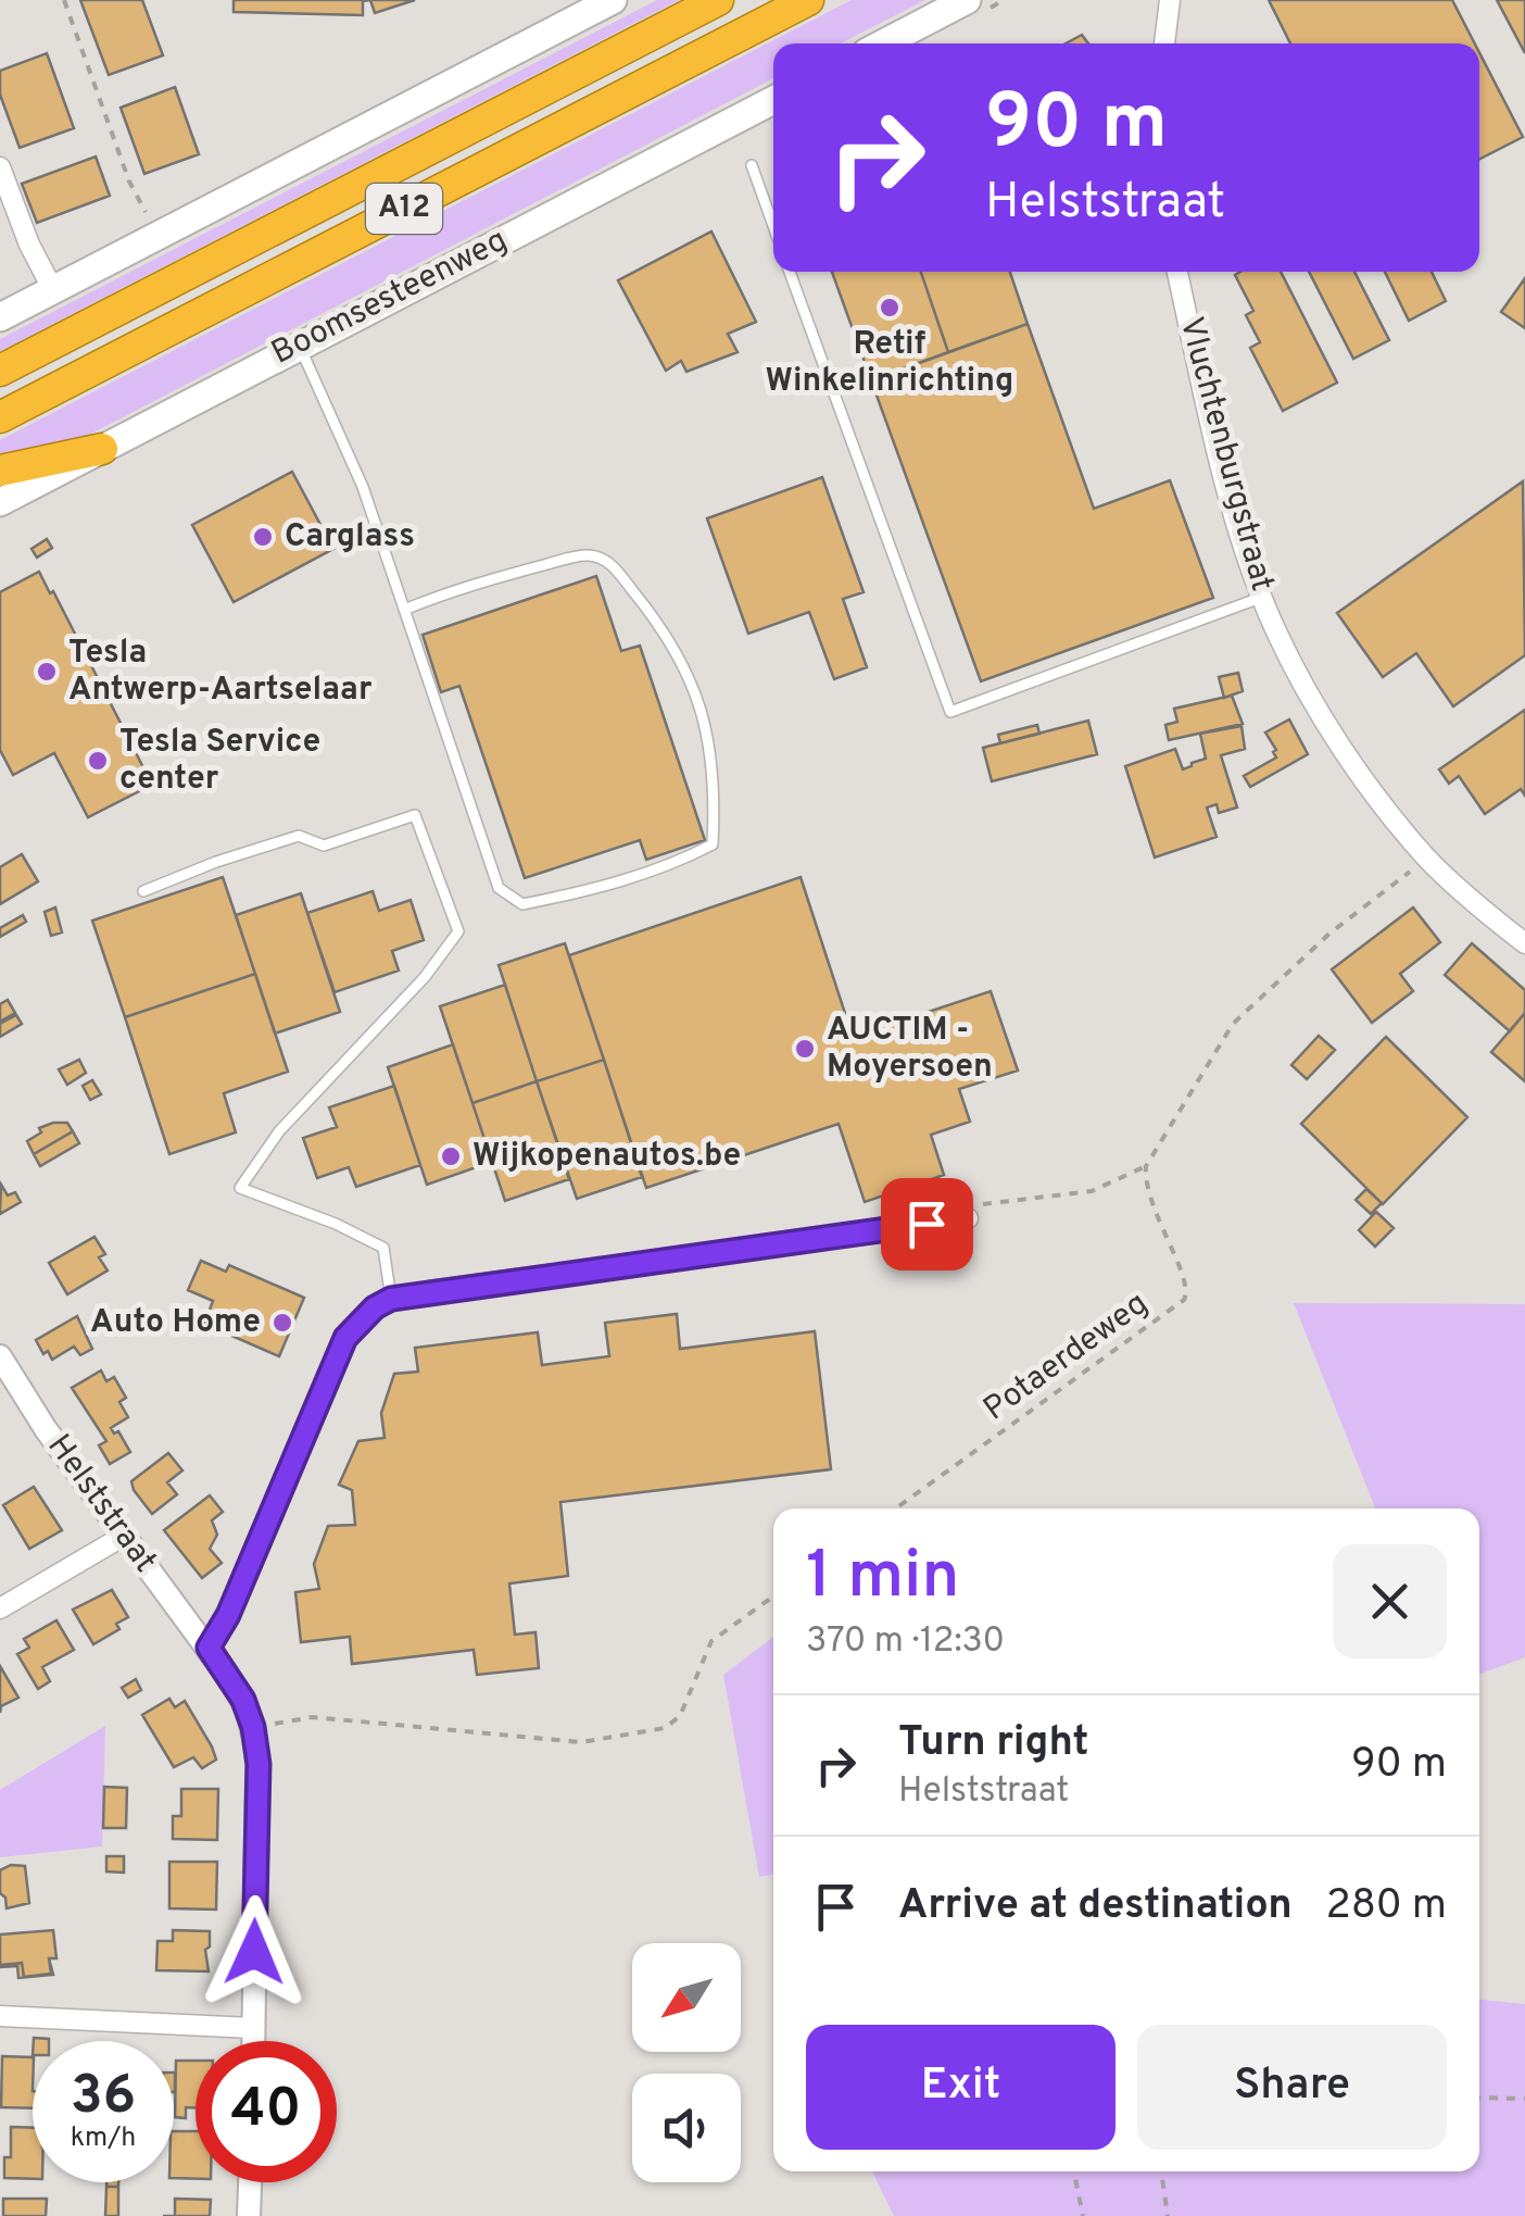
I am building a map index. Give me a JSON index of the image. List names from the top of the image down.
{
  "streets": {
    "highway": ["A12"],
    "main road": ["Boomsesteenweg"],
    "street": ["Vluchtenburgstraat", "Helststraat"],
    "path": ["Potaerdeweg"]
  },
  "places": [
    "Retif Winkelinrichting",
    "Carglass",
    "Tesla Antwerp-Aartselaar",
    "Tesla Service center",
    "AUCTIM - Moyersoen",
    "Wijkopenautos.be",
    "Auto Home"
  ],
  "north": "bottom left",
  "page": {
    "turn": ["90 m", "Helststraat"],
    "heading": ["1 min", "370 m · 12:30"],
    "list": [
      {
        "name": "Turn right",
        "note": "Helststraat",
        "value": "90 m"
      },
      {
        "name": "Arrive at destination",
        "value": "280 m"
      }
    ],
    "buttons": ["Exit", "Share"],
    "speed": "36 km/h",
    "limit": "40"
  }
}
